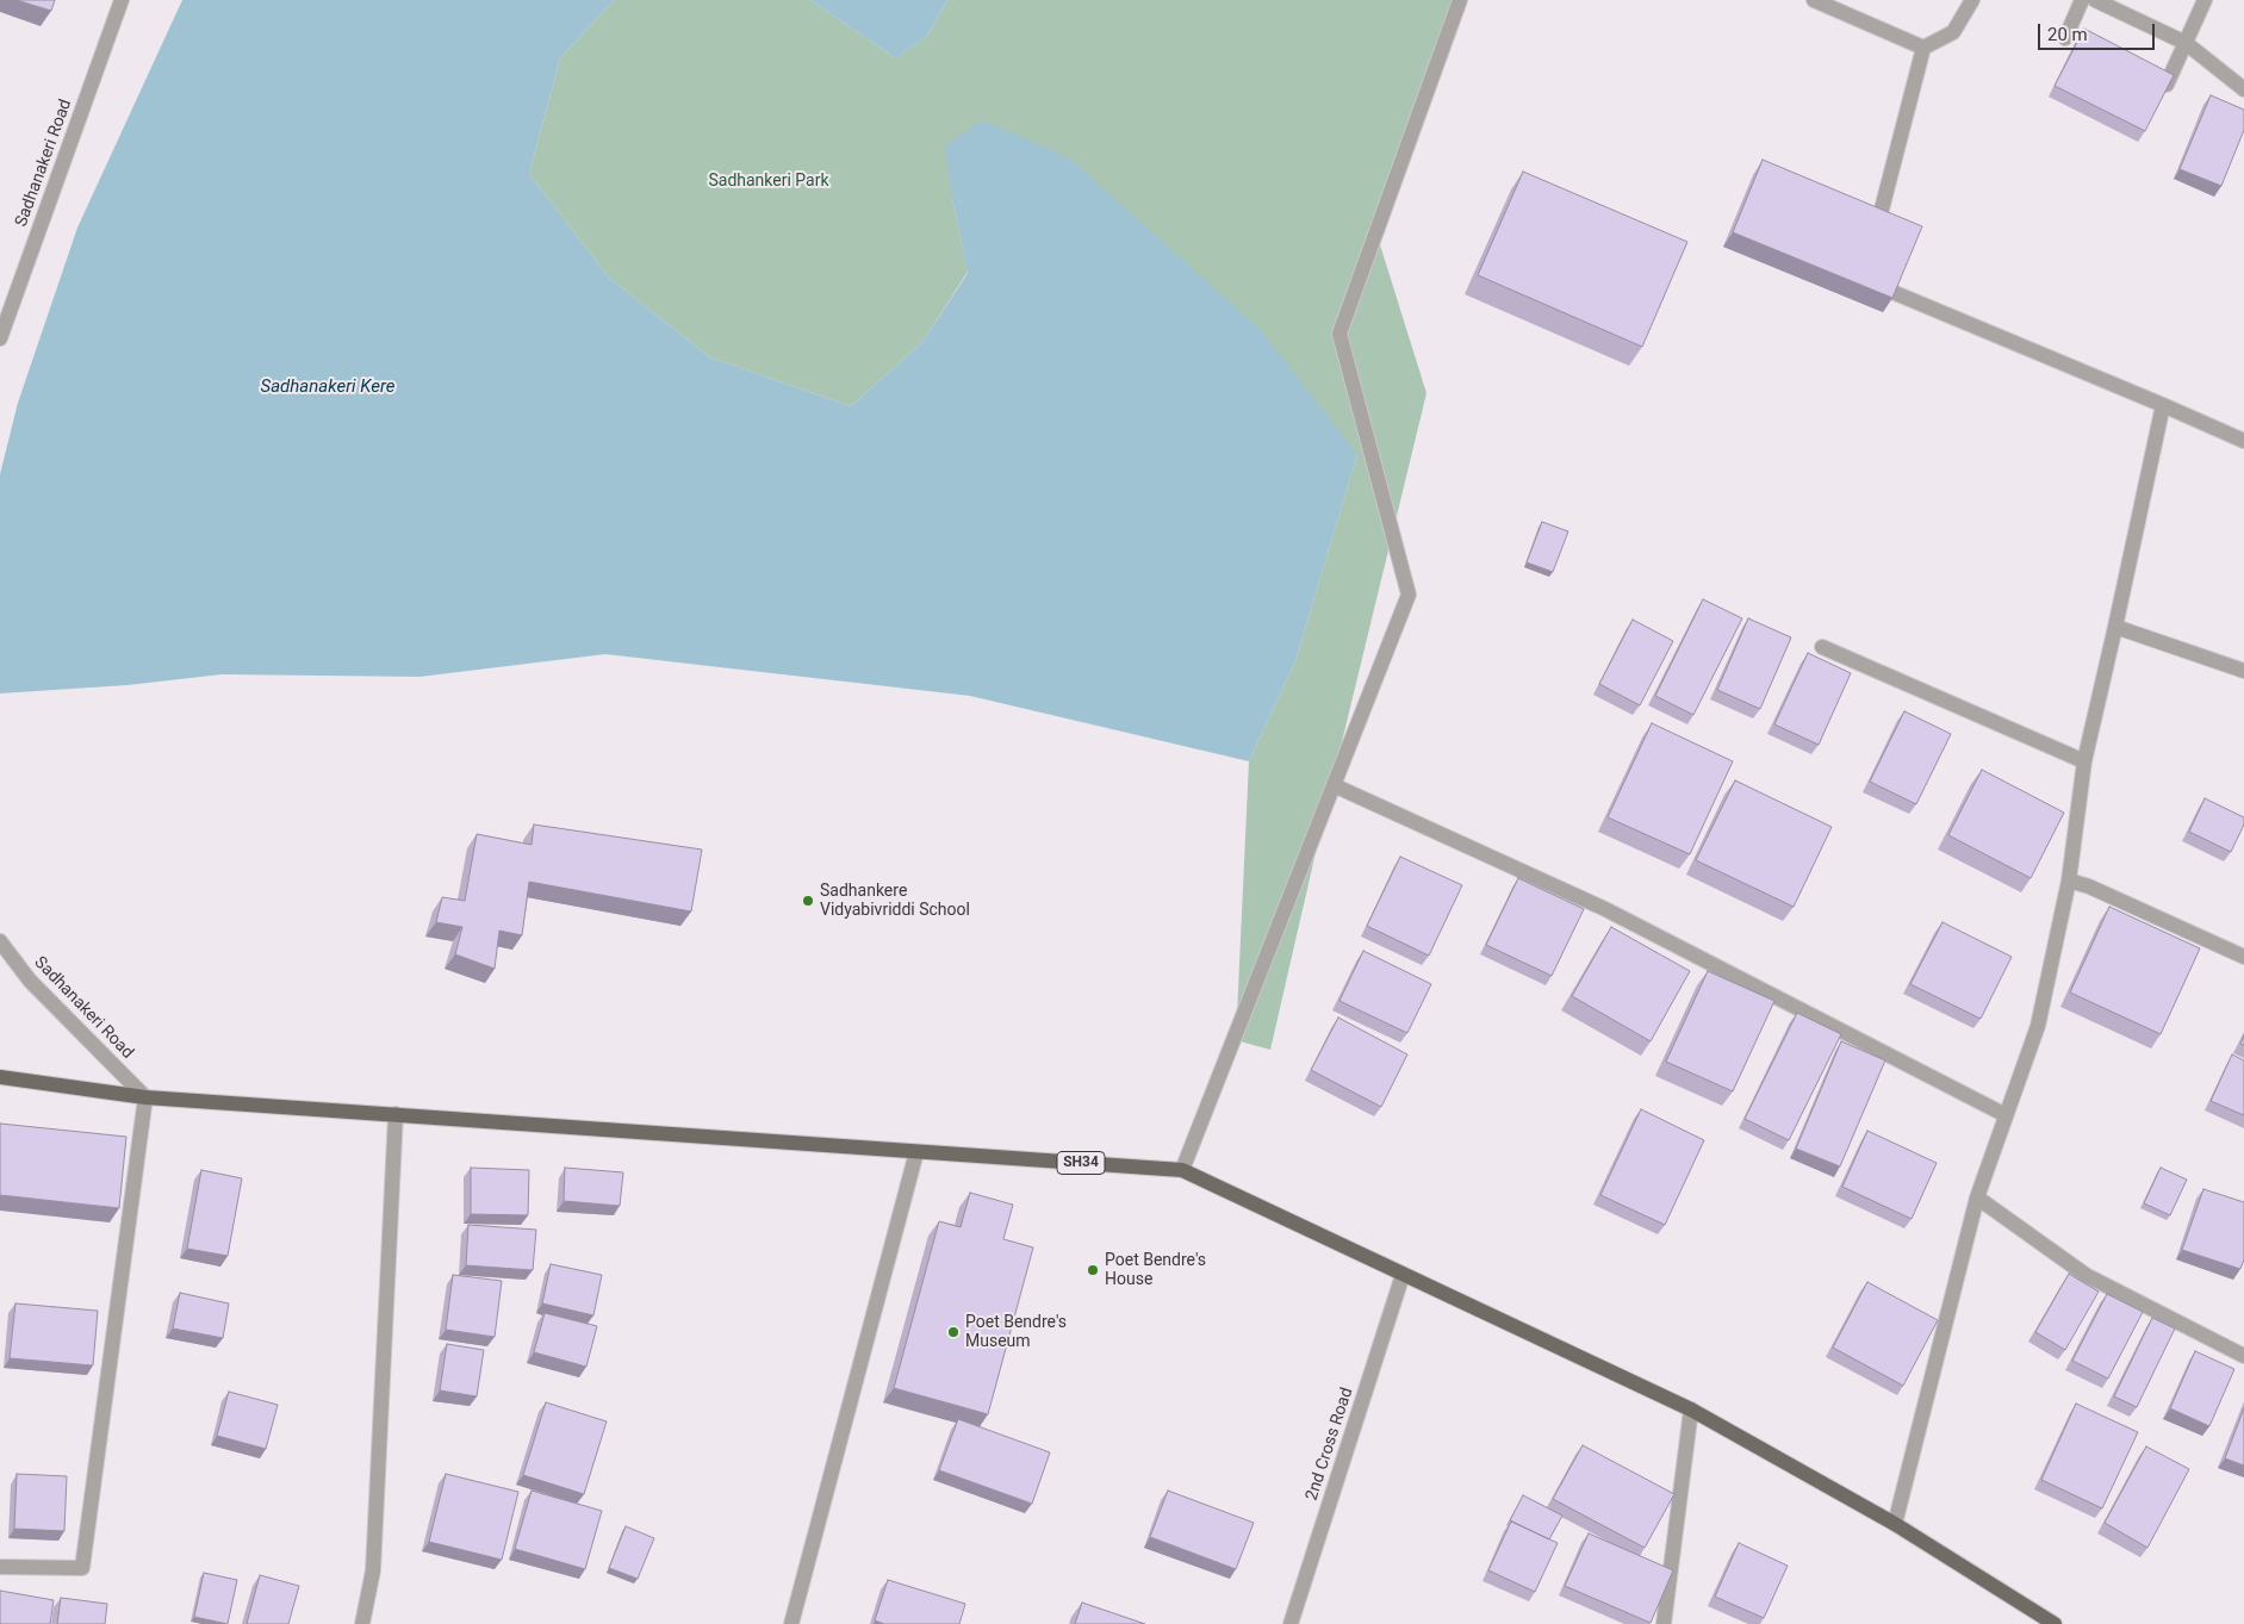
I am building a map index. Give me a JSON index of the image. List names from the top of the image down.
{
  "streets": {
    "main road": ["SH34"],
    "street": ["Sadhanakeri Road", "2nd Cross Road"]
  },
  "crossings": [
    ["Sadhanakeri Road", "SH34"],
    ["SH34", "2nd Cross Road"]
  ],
  "water": ["Sadhanakeri Kere"],
  "parks": ["Sadhankeri Park"],
  "places": ["Sadhankere Vidyabivriddi School", "Poet Bendre's House", "Poet Bendre's Museum"],
  "scale_bar": "20 m"
}
